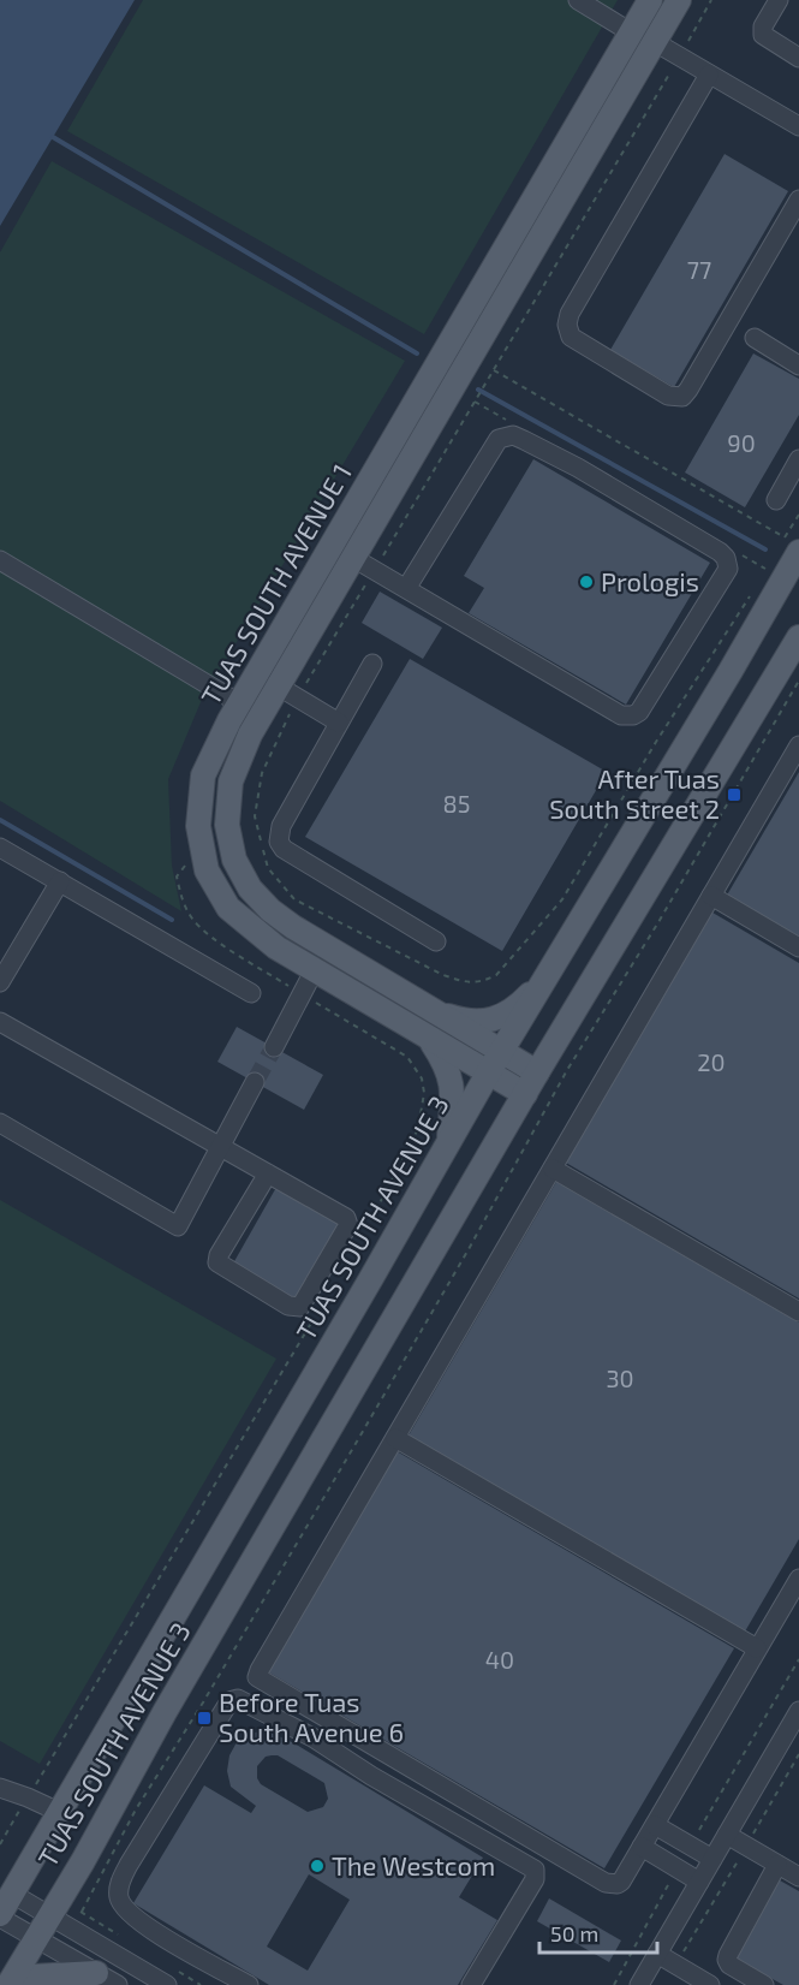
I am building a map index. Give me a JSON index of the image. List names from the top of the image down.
{
  "streets": {
    "main road": ["TUAS SOUTH AVENUE 1", "TUAS SOUTH AVENUE 3"]
  },
  "crossings": [
    ["TUAS SOUTH AVENUE 1", "TUAS SOUTH AVENUE 3"]
  ],
  "places": {
    "other": ["Prologis", "The Westcom"],
    "transit": ["After Tuas South Street 2", "Before Tuas South Avenue 6"]
  },
  "house_numbers": [
    "77",
    "90",
    "85",
    "20",
    "30",
    "40"
  ],
  "scale_bar": "50 m"
}
